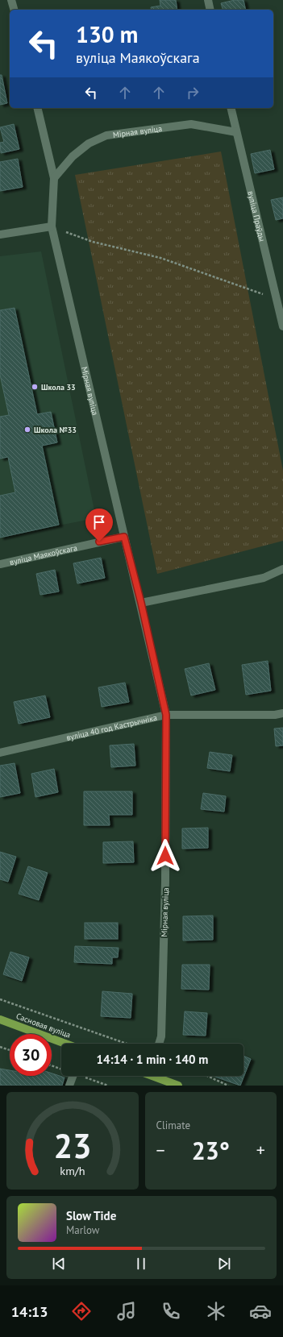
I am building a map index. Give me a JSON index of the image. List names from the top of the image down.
{
  "streets": {
    "main road": ["Сасновая вуліца"],
    "street": [
      "Мірная вуліца",
      "вуліца Праўды",
      "вуліца Маякоўскага",
      "вуліца 40 год Кастрычніка"
    ]
  },
  "crossings": [
    ["Мірная вуліца", "вуліца Праўды"],
    ["Мірная вуліца", "вуліца Маякоўскага"],
    ["Мірная вуліца", "вуліца 40 год Кастрычніка"]
  ],
  "places": ["Школа 33", "Школа №33"],
  "page": {
    "turn": ["130 m", "вуліца Маякоўскага"],
    "limit": "30",
    "trip": "14:14 · 1 min · 140 m",
    "tile": "Climate",
    "heat": ["−", "23°", "+"],
    "song": ["Slow Tide", "Marlow"],
    "tabs": "14:13",
    "gauge": ["23", "km/h"]
  }
}
